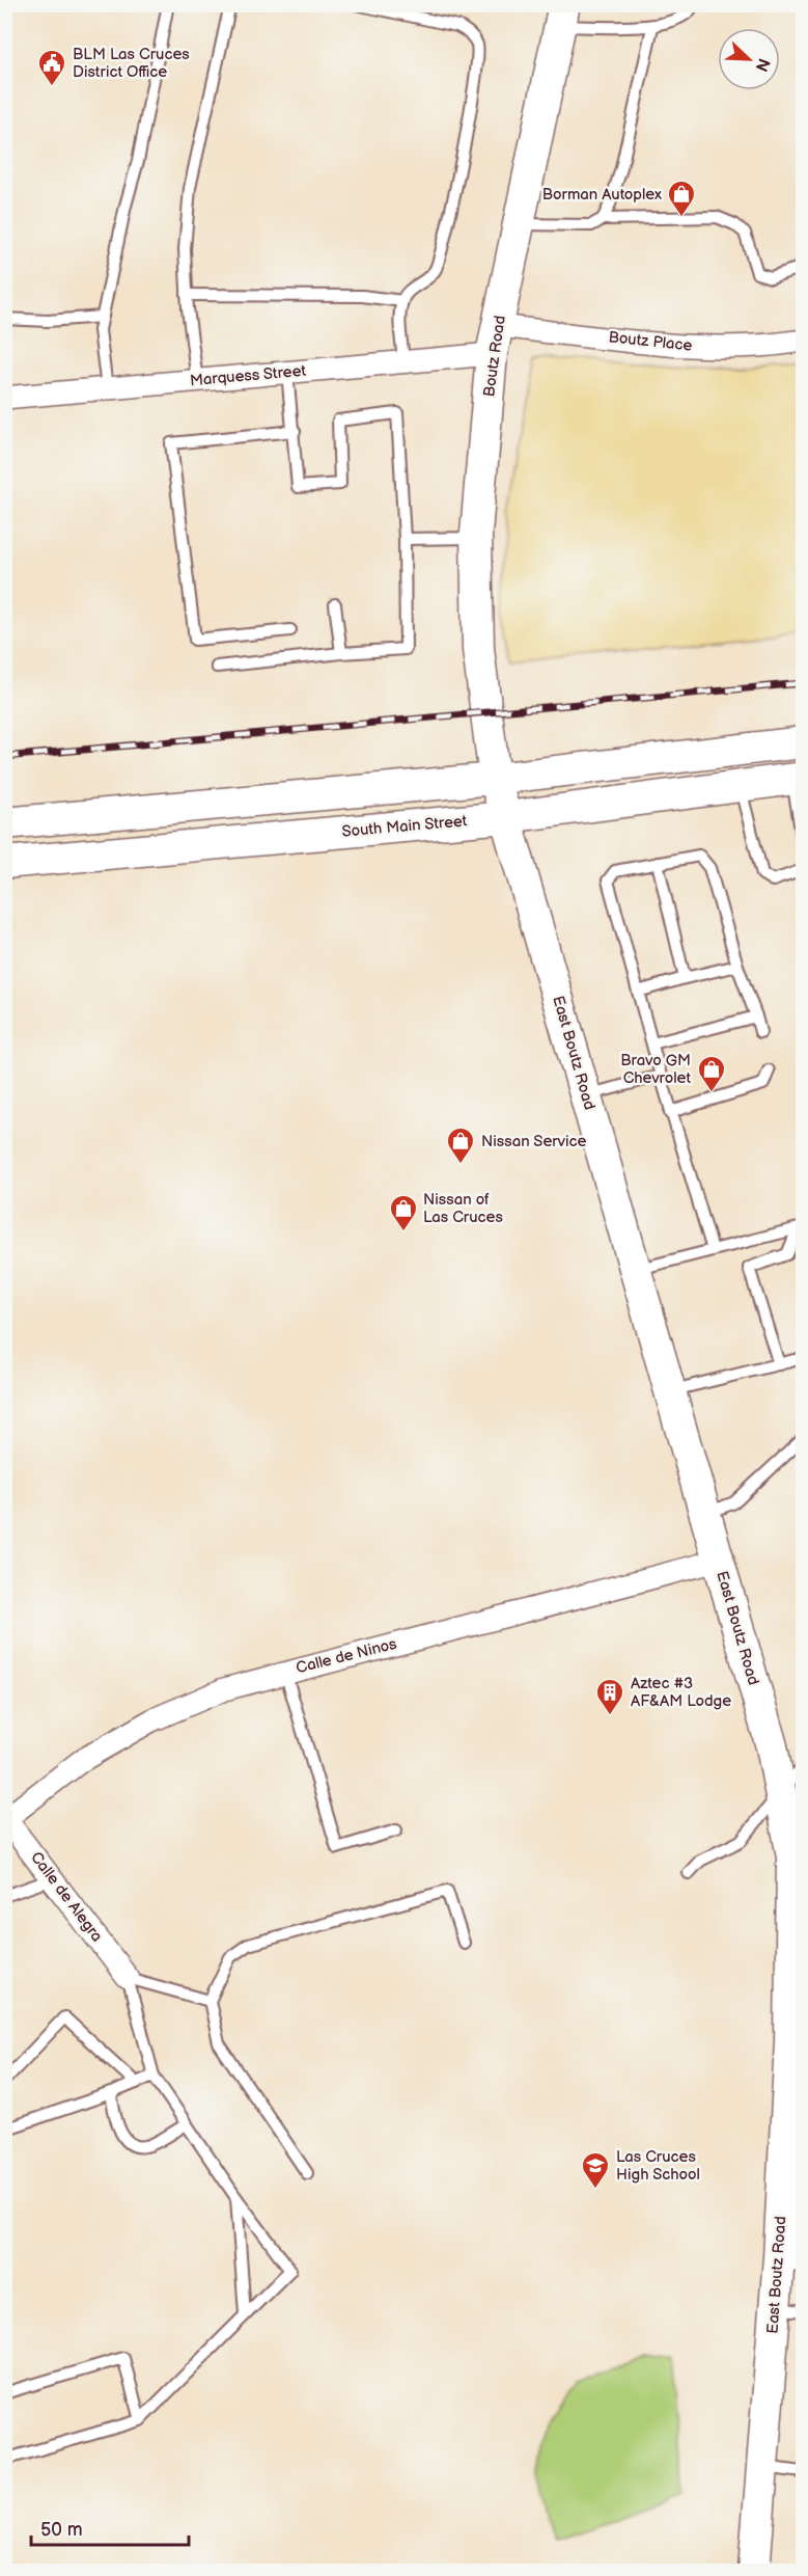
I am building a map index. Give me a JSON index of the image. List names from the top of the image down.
{
  "streets": {
    "main road": ["Boutz Road", "South Main Street", "East Boutz Road"],
    "street": [
      "Boutz Place",
      "Marquess Street",
      "Calle de Ninos",
      "Calle de Alegra"
    ]
  },
  "crossings": [
    ["Boutz Place", "Boutz Road"],
    ["Boutz Place", "Marquess Street"],
    ["Boutz Road", "Marquess Street"],
    ["Boutz Road", "East Boutz Road"],
    ["South Main Street", "East Boutz Road"],
    ["East Boutz Road", "Calle de Ninos"],
    ["Calle de Ninos", "Calle de Alegra"]
  ],
  "places": {
    "public building": ["BLM Las Cruces District Office"],
    "shop": [
      "Borman Autoplex",
      "Bravo GM Chevrolet",
      "Nissan Service",
      "Nissan of Las Cruces"
    ],
    "building": ["Aztec #3 AF&AM Lodge"],
    "school or university": ["Las Cruces High School"]
  },
  "scale_bar": "50 m",
  "north": "bottom right"
}
